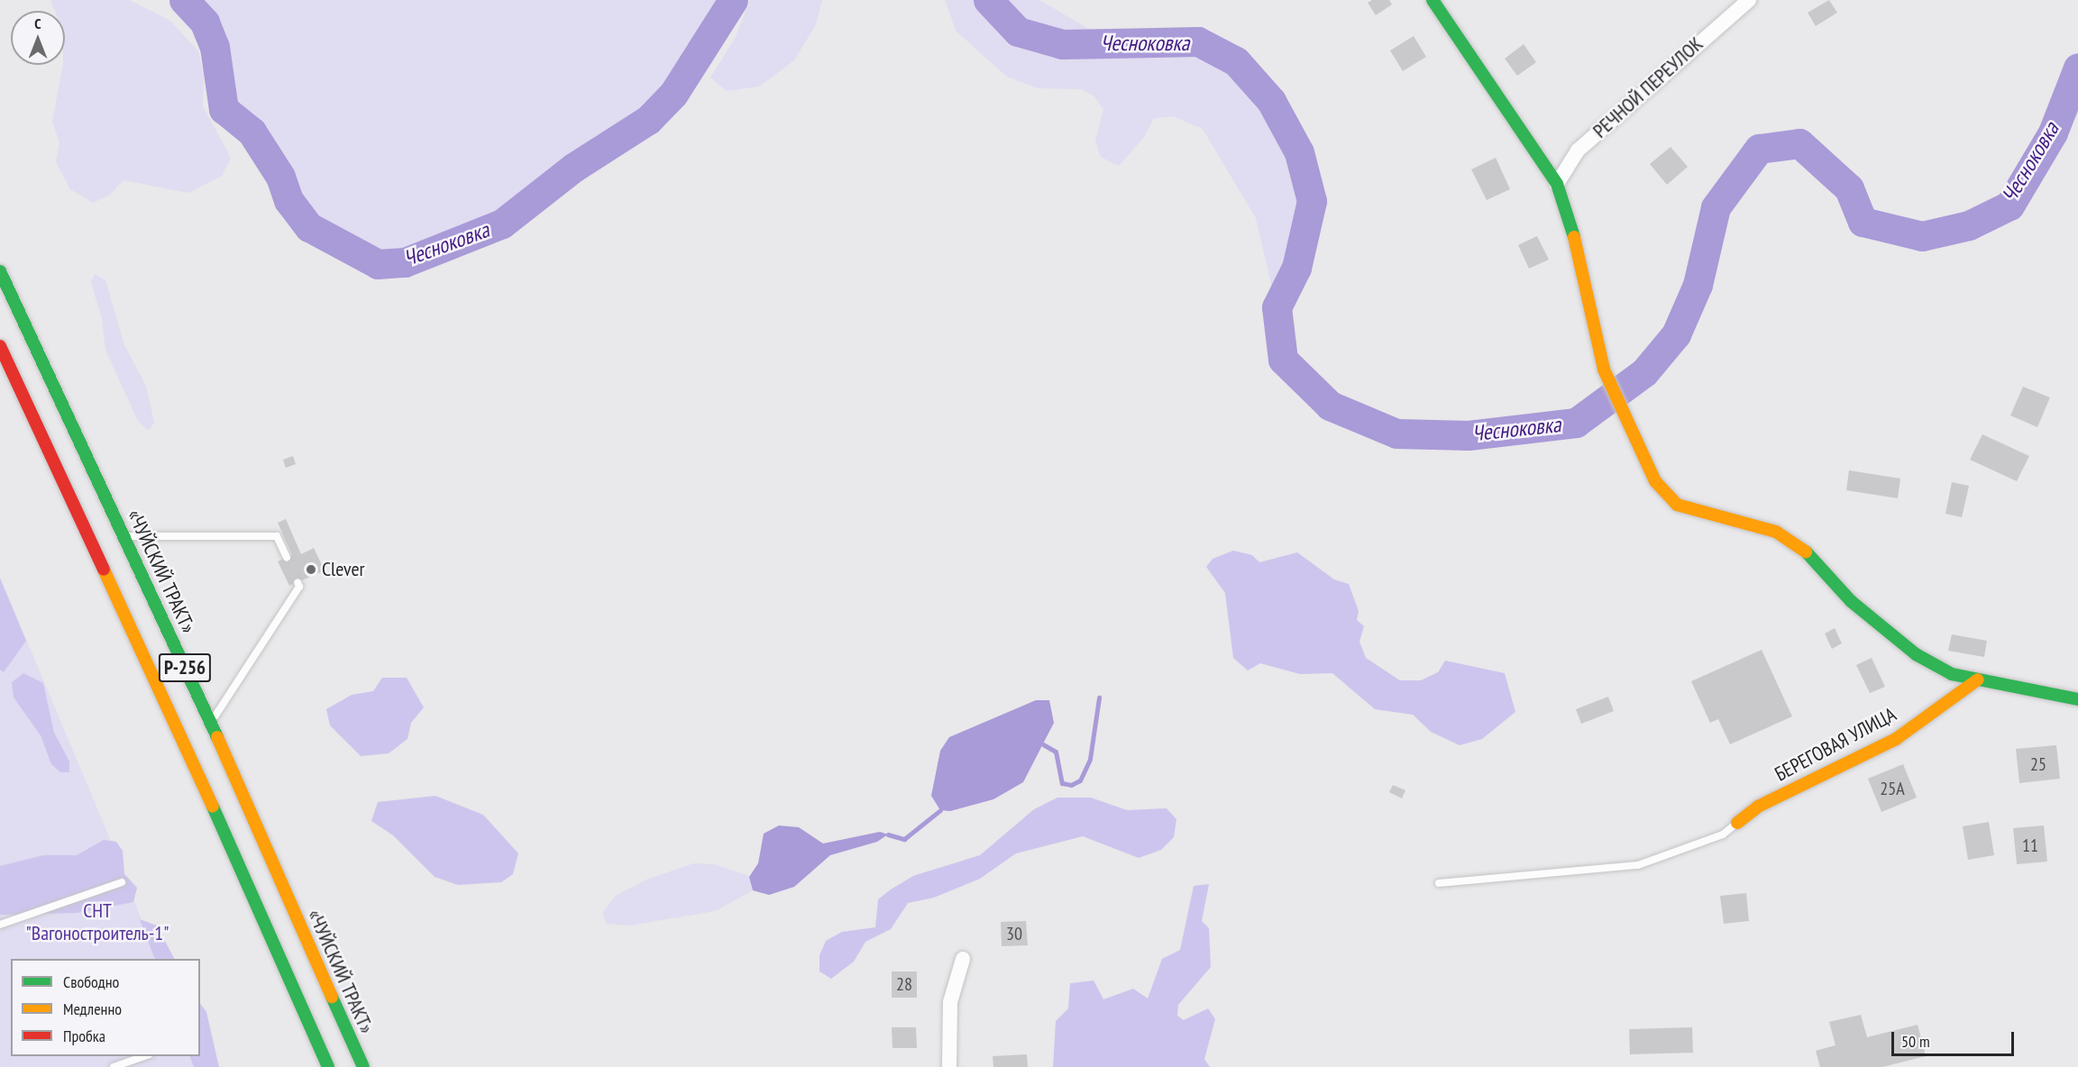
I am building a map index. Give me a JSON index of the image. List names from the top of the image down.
{
  "streets": {
    "main road": ["«ЧУЙСКИЙ ТРАКТ»", "Р-256", "БЕРЕГОВАЯ УЛИЦА"],
    "street": ["РЕЧНОЙ ПЕРЕУЛОК"]
  },
  "water": ["Чесноковка"],
  "parks": ["СНТ \"Вагоностроитель-1\""],
  "places": ["Clever"],
  "house_numbers": [
    "25",
    "25А",
    "11",
    "30",
    "28"
  ],
  "legend": ["Свободно", "Медленно", "Пробка"],
  "scale_bar": "50 m",
  "north": "top"
}
